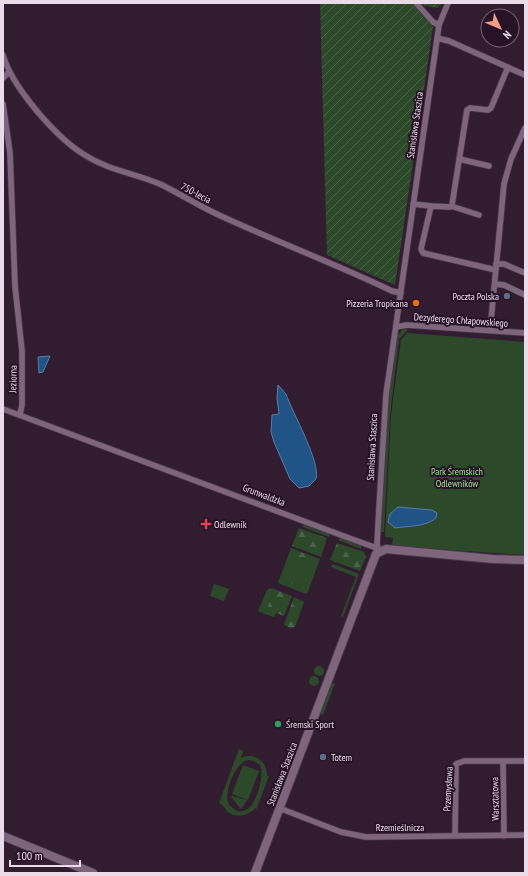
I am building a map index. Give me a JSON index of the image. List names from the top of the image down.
{
  "streets": {
    "main road": ["Stanisława Staszica", "Grunwaldzka"],
    "street": [
      "750-lecia",
      "Dezyderego Chłapowskiego",
      "Jeziorna",
      "Przemysłowa",
      "Warsztatowa",
      "Rzemieślnicza"
    ]
  },
  "crossings": [
    ["Stanisława Staszica", "750-lecia"],
    ["Stanisława Staszica", "Dezyderego Chłapowskiego"],
    ["Stanisława Staszica", "Grunwaldzka"],
    ["Stanisława Staszica", "Rzemieślnicza"],
    ["Jeziorna", "Grunwaldzka"],
    ["Przemysłowa", "Warsztatowa"],
    ["Przemysłowa", "Rzemieślnicza"],
    ["Warsztatowa", "Rzemieślnicza"]
  ],
  "parks": ["Park Śremskich Odlewników"],
  "places": {
    "other": [
      "Poczta Polska",
      "Pizzeria Tropicana",
      "Śremski Sport",
      "Totem"
    ],
    "health": ["Odlewnik"]
  },
  "scale_bar": "100 m",
  "north": "bottom right"
}
